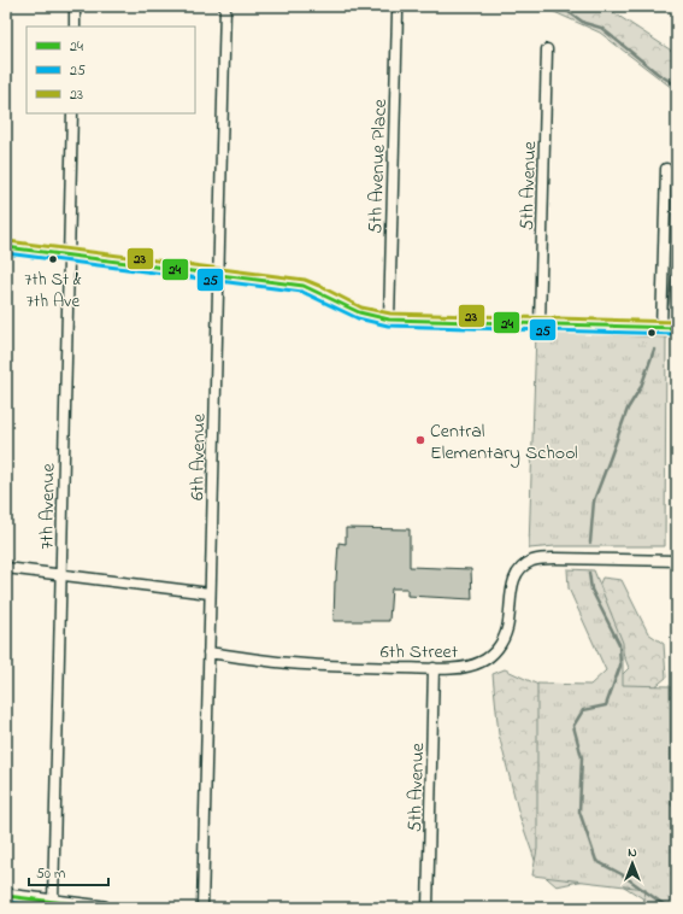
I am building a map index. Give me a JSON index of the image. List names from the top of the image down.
{
  "streets": {
    "street": [
      "5th Avenue Place",
      "5th Avenue",
      "6th Avenue",
      "7th Avenue",
      "6th Street"
    ]
  },
  "crossings": [
    ["5th Avenue", "6th Street"],
    ["6th Avenue", "6th Street"]
  ],
  "places": ["7th St & 7th Ave", "Central Elementary School"],
  "lines": ["transit line 23", "transit line 24", "transit line 25"],
  "legend": ["24", "25", "23"],
  "scale_bar": "50 m",
  "north": "top"
}
